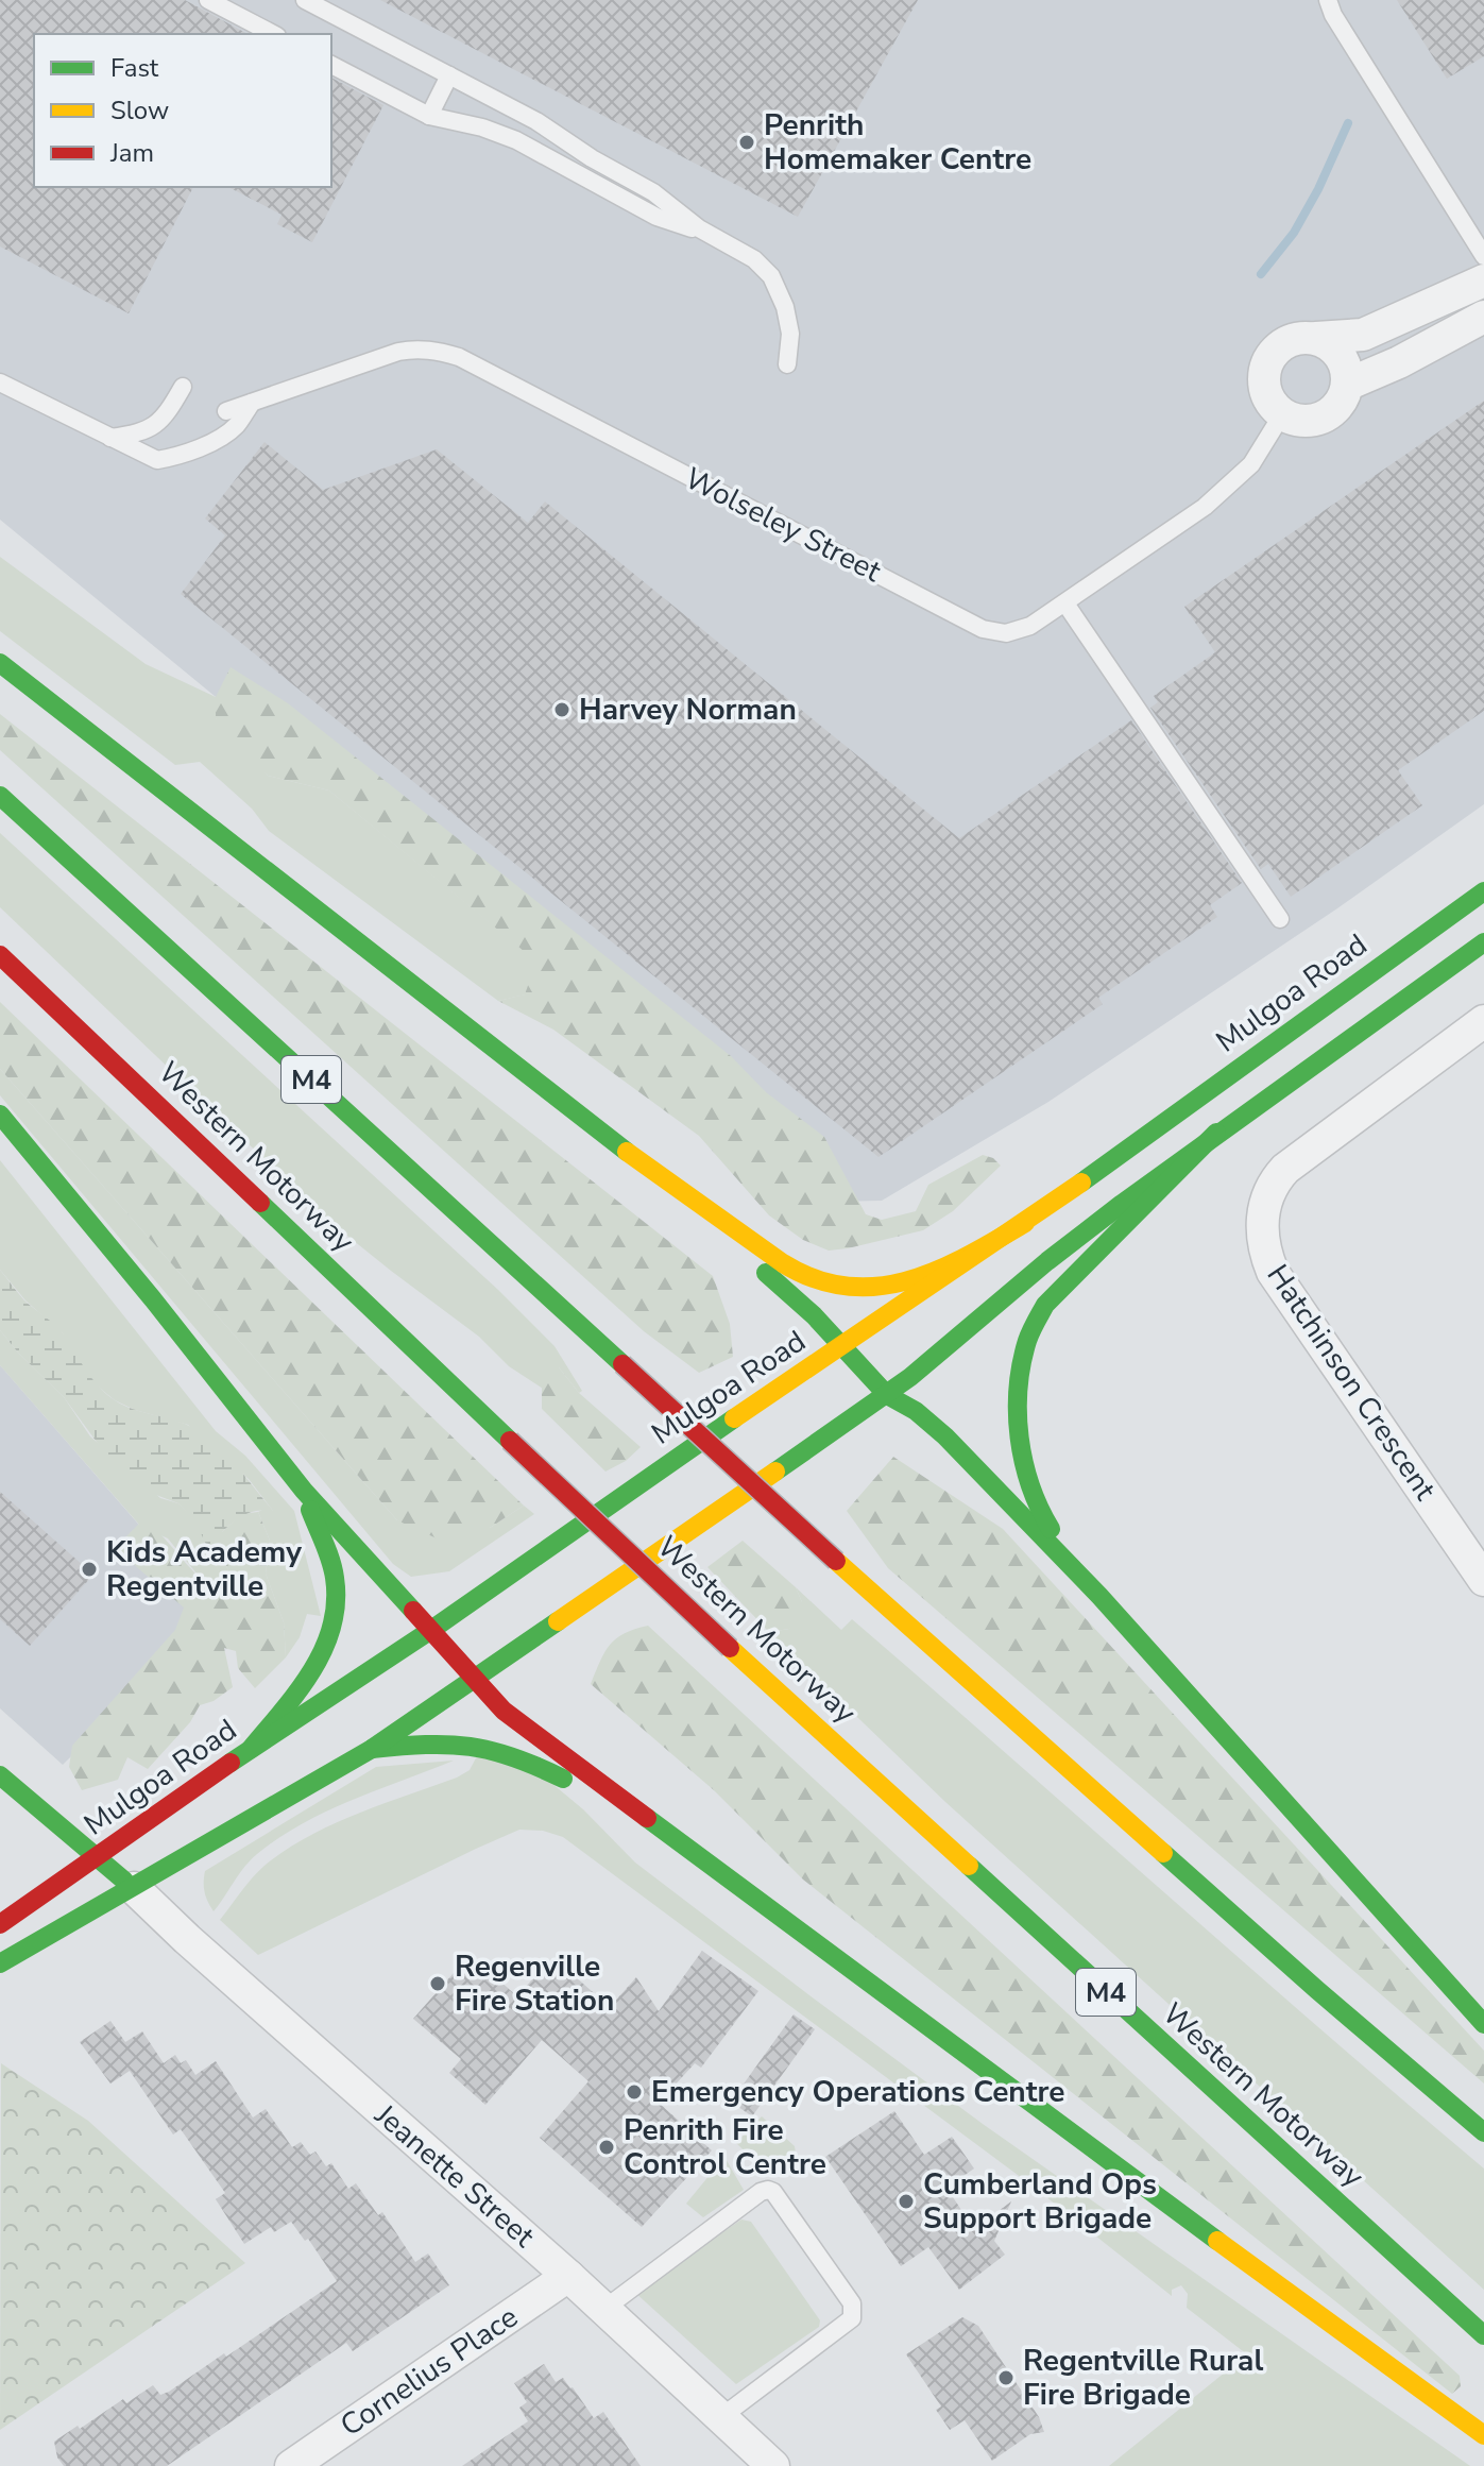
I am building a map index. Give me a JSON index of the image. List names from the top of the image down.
{
  "streets": {
    "main road": ["Mulgoa Road", "M4", "Western Motorway"],
    "street": ["Hatchinson Crescent", "Jeanette Street", "Cornelius Place"],
    "lane": ["Wolseley Street"]
  },
  "crossings": [
    ["Jeanette Street", "Cornelius Place"]
  ],
  "places": [
    "Penrith Homemaker Centre",
    "Harvey Norman",
    "Kids Academy Regentville",
    "Regenville Fire Station",
    "Emergency Operations Centre",
    "Penrith Fire Control Centre",
    "Cumberland Ops Support Brigade",
    "Regentville Rural Fire Brigade"
  ],
  "legend": ["Fast", "Slow", "Jam"]
}
